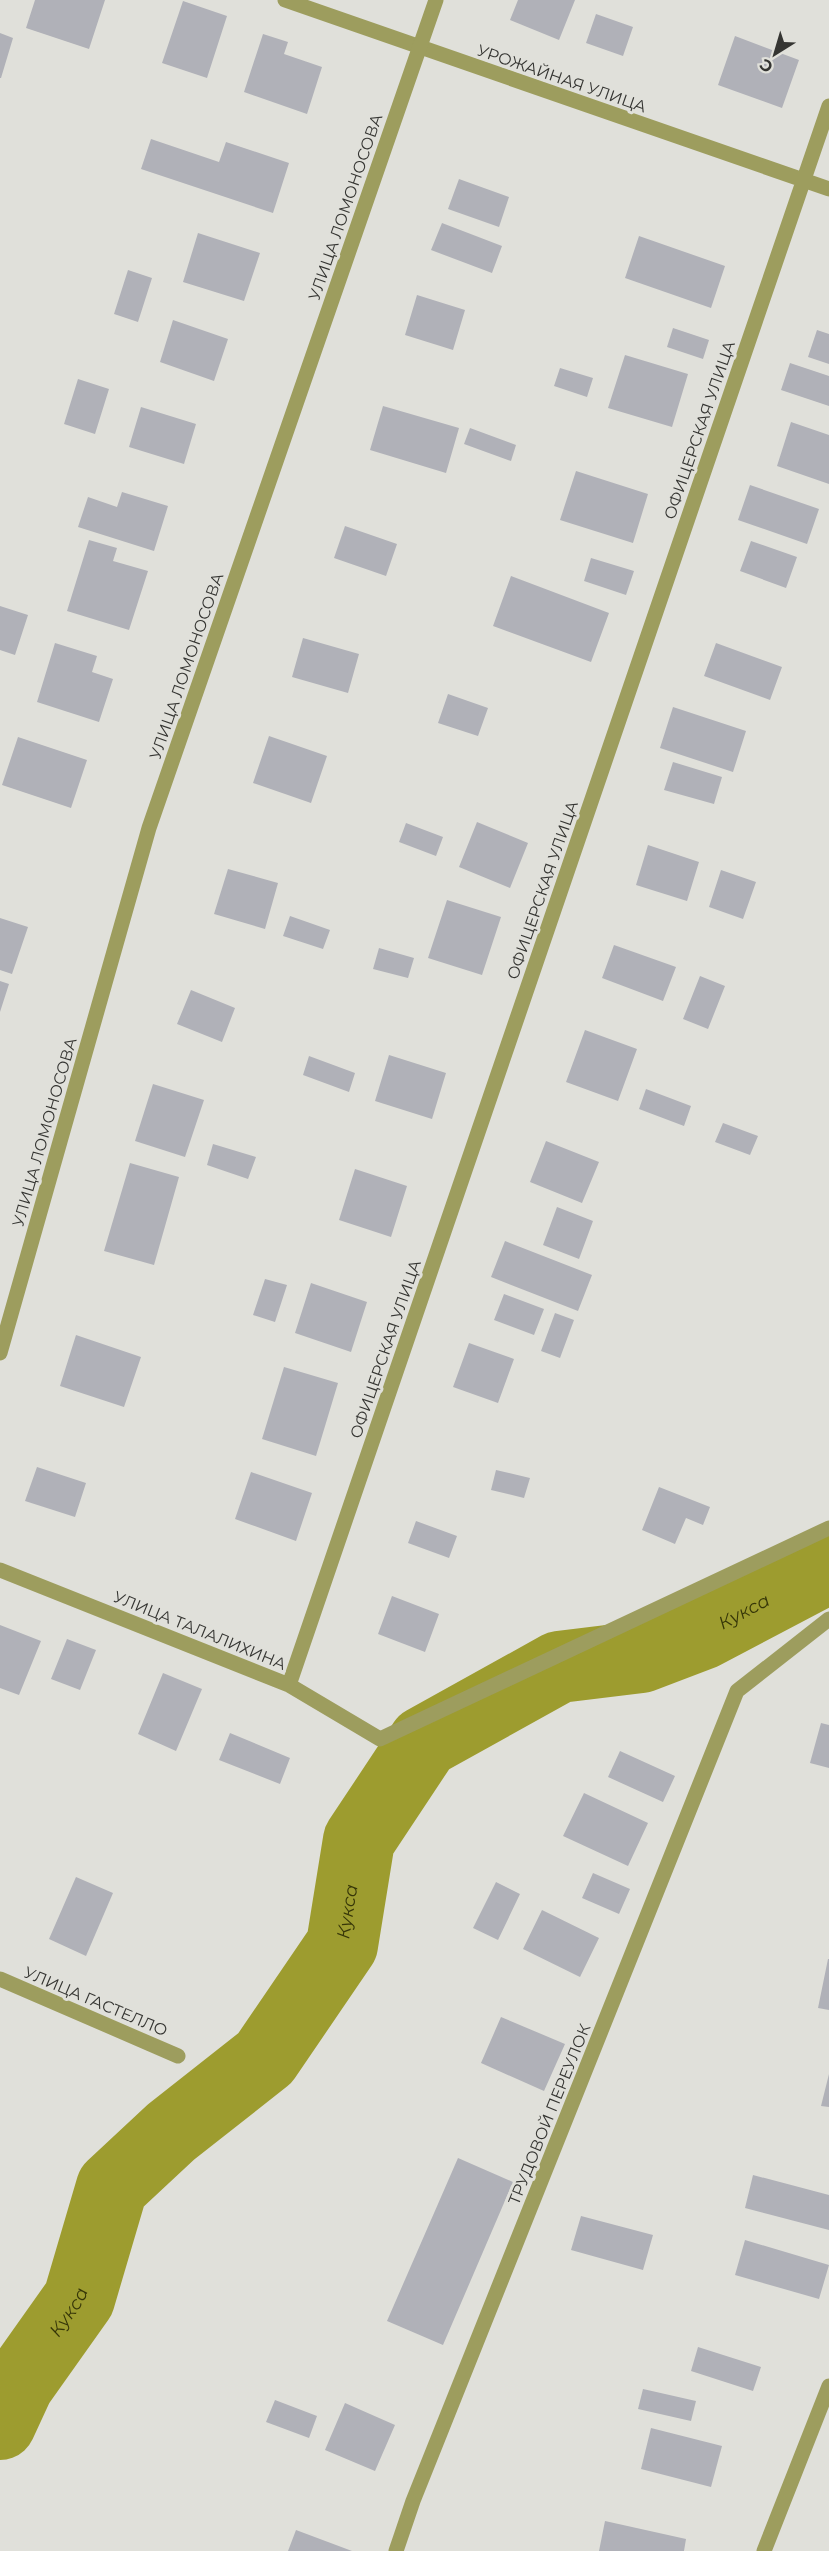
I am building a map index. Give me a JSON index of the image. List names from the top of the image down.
{
  "streets": {
    "street": [
      "УРОЖАЙНАЯ УЛИЦА",
      "УЛИЦА ЛОМОНОСОВА",
      "ОФИЦЕРСКАЯ УЛИЦА",
      "УЛИЦА ТАЛАЛИХИНА",
      "УЛИЦА ГАСТЕЛЛО",
      "ТРУДОВОЙ ПЕРЕУЛОК"
    ]
  },
  "crossings": [
    ["УРОЖАЙНАЯ УЛИЦА", "УЛИЦА ЛОМОНОСОВА"],
    ["УРОЖАЙНАЯ УЛИЦА", "ОФИЦЕРСКАЯ УЛИЦА"],
    ["ОФИЦЕРСКАЯ УЛИЦА", "УЛИЦА ТАЛАЛИХИНА"]
  ],
  "water": ["Кукса"],
  "north": "bottom left"
}
